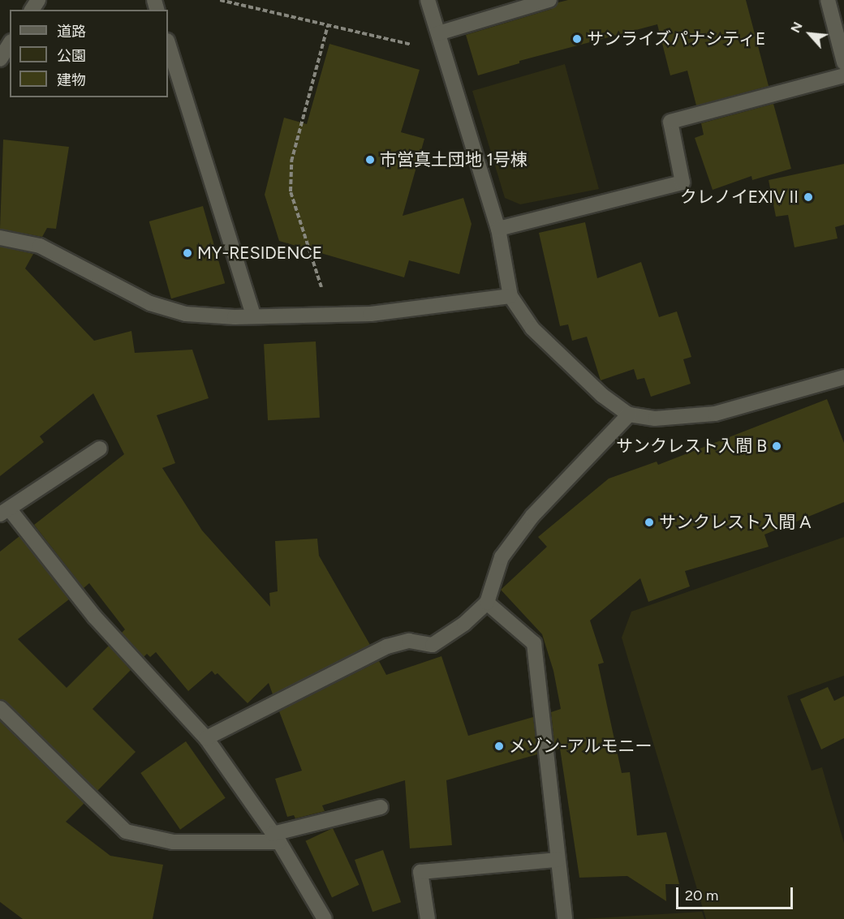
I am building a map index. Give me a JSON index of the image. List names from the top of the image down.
{
  "places": [
    "サンライズパナシティE",
    "市営真土団地 1号棟",
    "クレノイEXIV II",
    "MY-RESIDENCE",
    "サンクレスト入間 B",
    "サンクレスト入間 A",
    "メゾン-アルモニー"
  ],
  "legend": ["道路", "公園", "建物"],
  "scale_bar": "20 m",
  "north": "top left"
}
